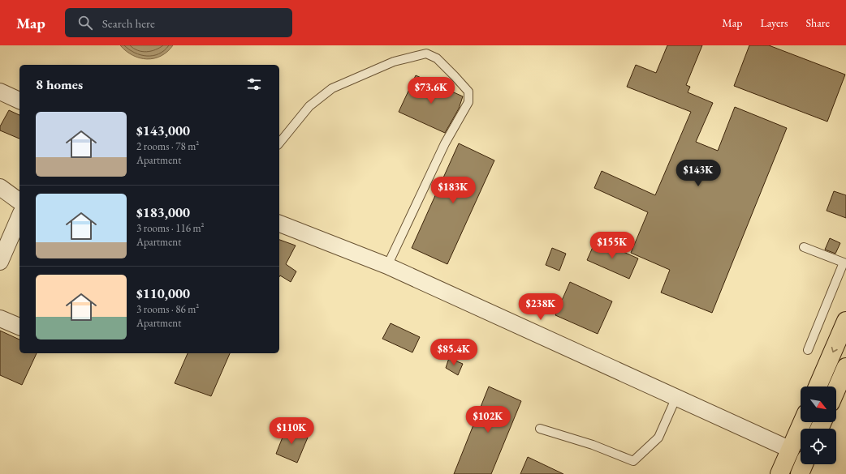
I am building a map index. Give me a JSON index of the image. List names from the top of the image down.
{
  "north": "bottom right",
  "page": {
    "header": "Map",
    "search": "Search here",
    "nav": ["Map", "Layers", "Share"],
    "heading": "8 homes",
    "price": [
      "$73.6K",
      "$143K",
      "$183K",
      "$155K",
      "$238K",
      "$85.4K",
      "$102K",
      "$110K"
    ],
    "list": [
      {
        "name": "$143,000",
        "note": "2 rooms · 78 m² · Apartment"
      },
      {
        "name": "$183,000",
        "note": "3 rooms · 116 m² · Apartment"
      },
      {
        "name": "$110,000",
        "note": "3 rooms · 86 m² · Apartment"
      }
    ]
  }
}
